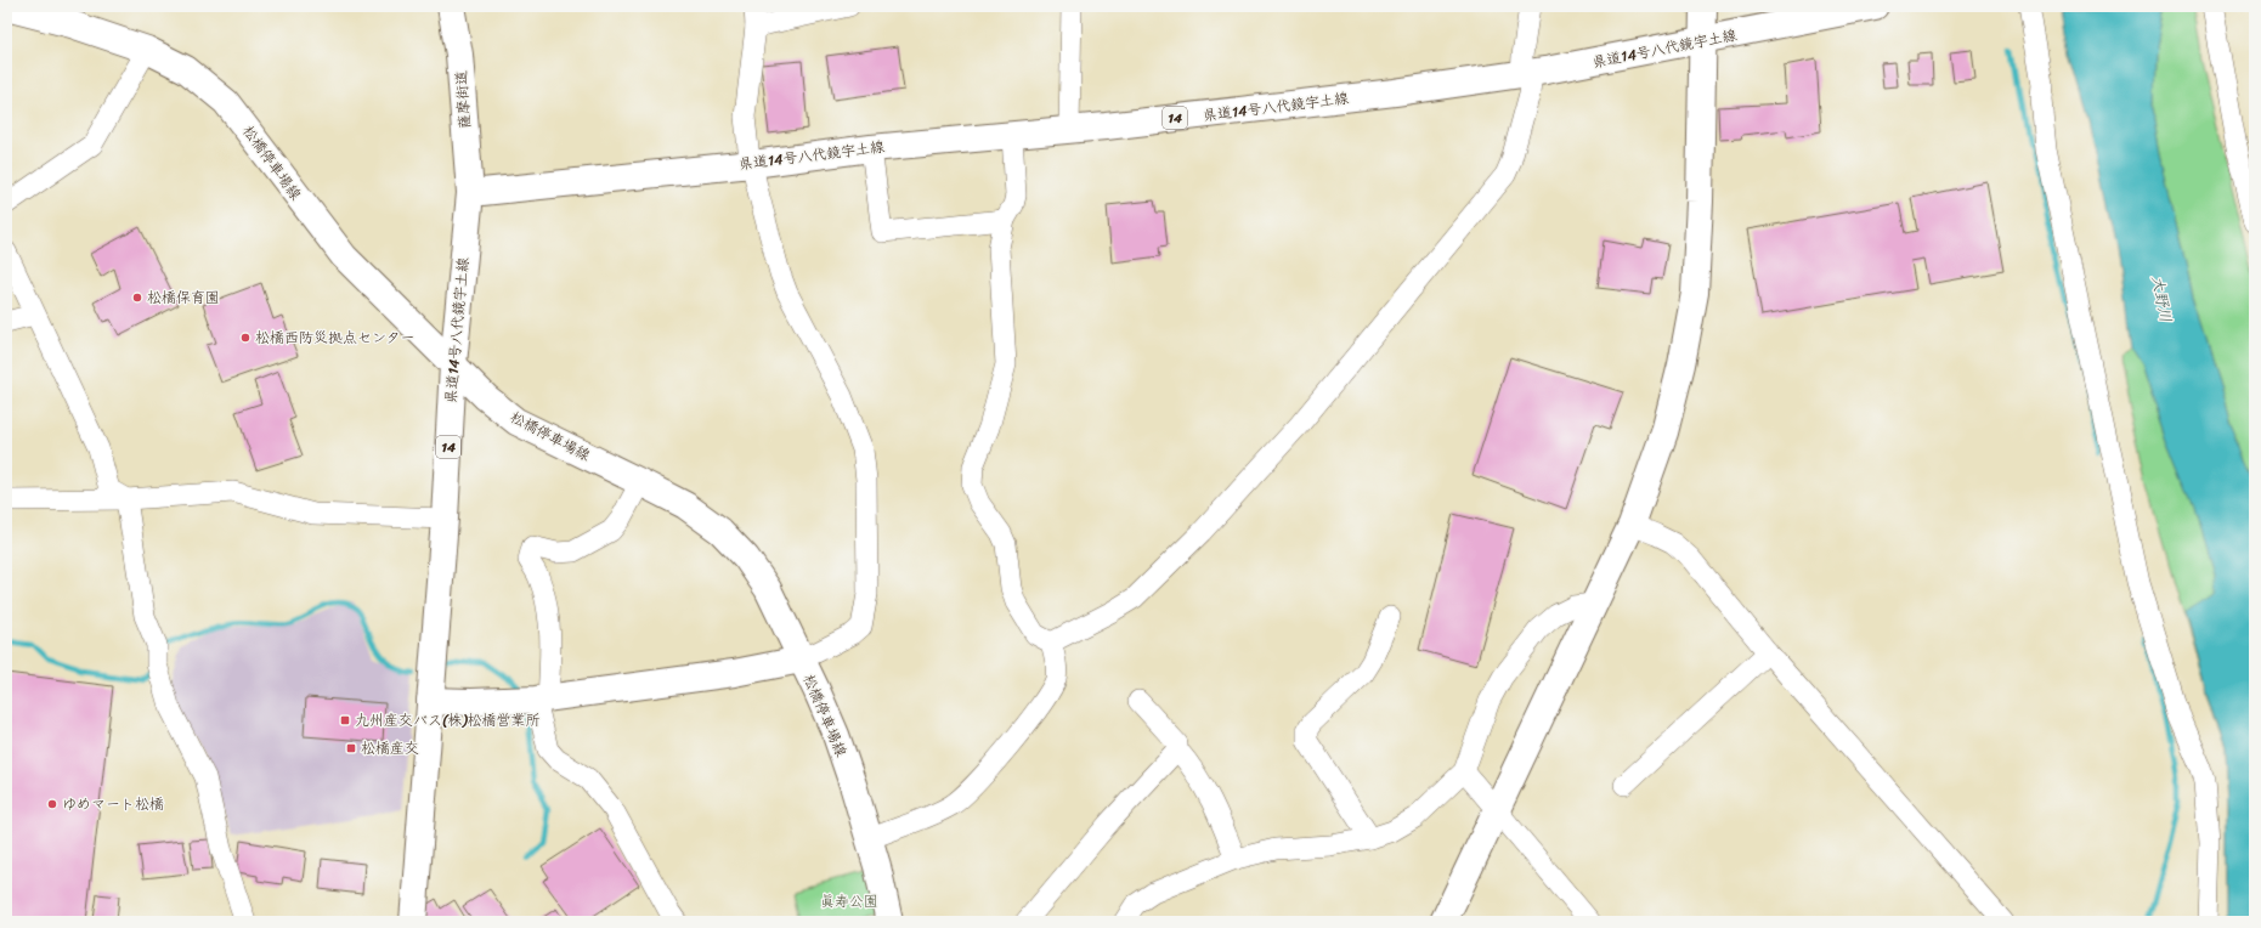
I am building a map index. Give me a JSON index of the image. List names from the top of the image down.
{
  "streets": {
    "main road": [
      "県道14号八代鏡宇土線",
      "薩摩街道",
      "14",
      "松橋停車場線"
    ]
  },
  "crossings": [
    ["県道14号八代鏡宇土線", "薩摩街道"],
    ["県道14号八代鏡宇土線", "松橋停車場線"]
  ],
  "water": ["大野川"],
  "parks": ["眞寿公園"],
  "places": {
    "other": ["松橋保育園", "松橋西防災拠点センター", "ゆめマート松橋"],
    "transit": ["九州産交バス(株)松橋営業所", "松橋産交"]
  }
}
